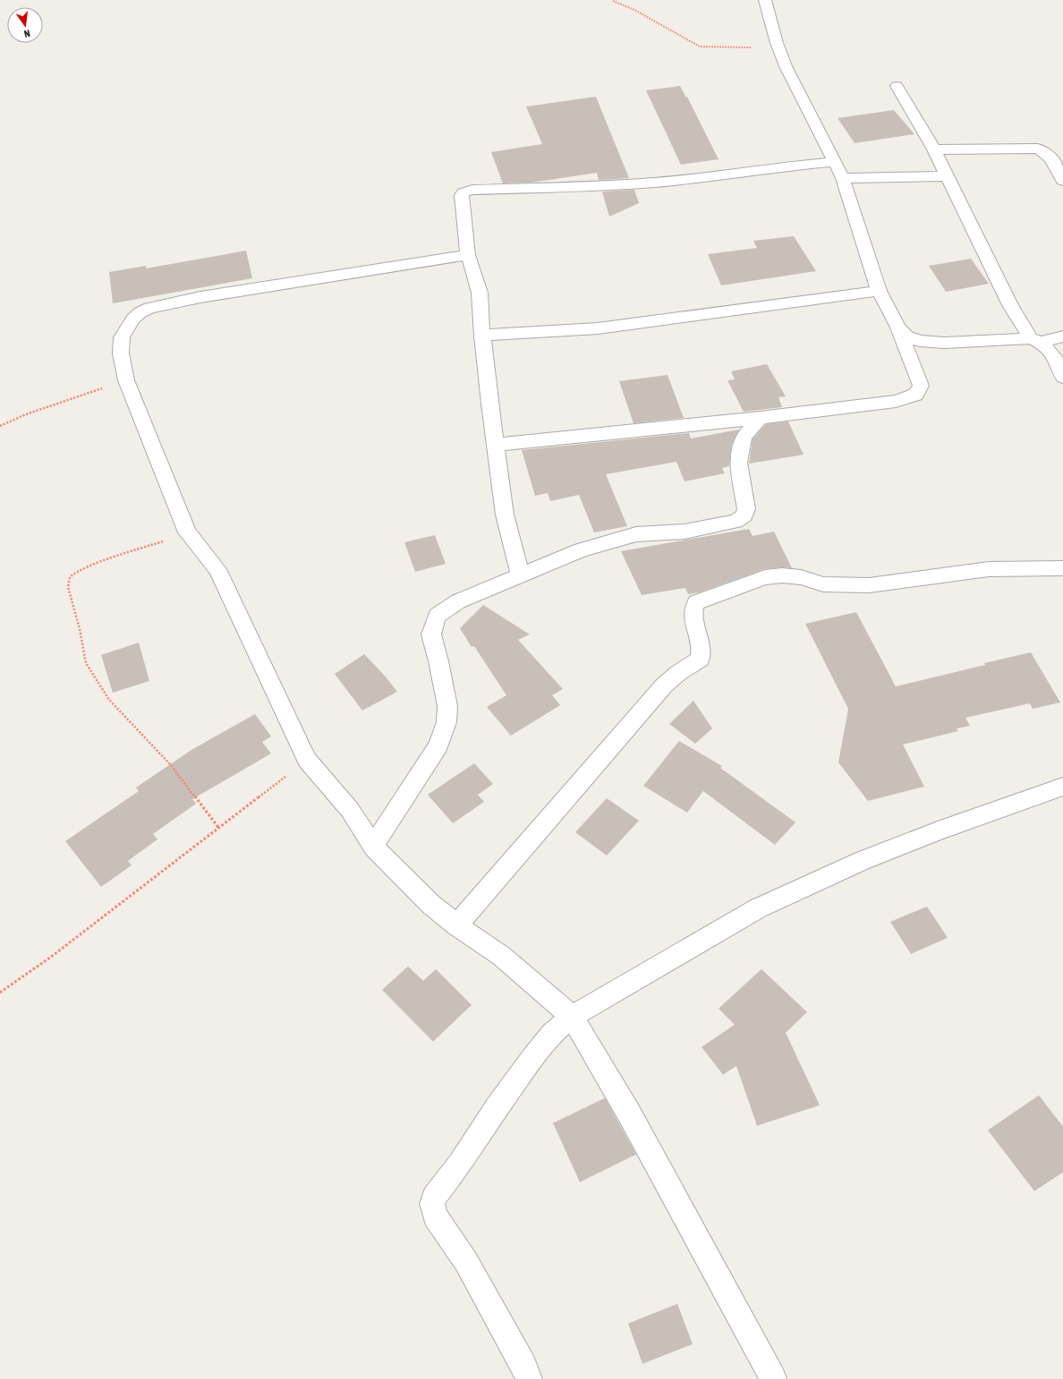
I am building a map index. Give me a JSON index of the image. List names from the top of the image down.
{
  "north": "bottom"
}
